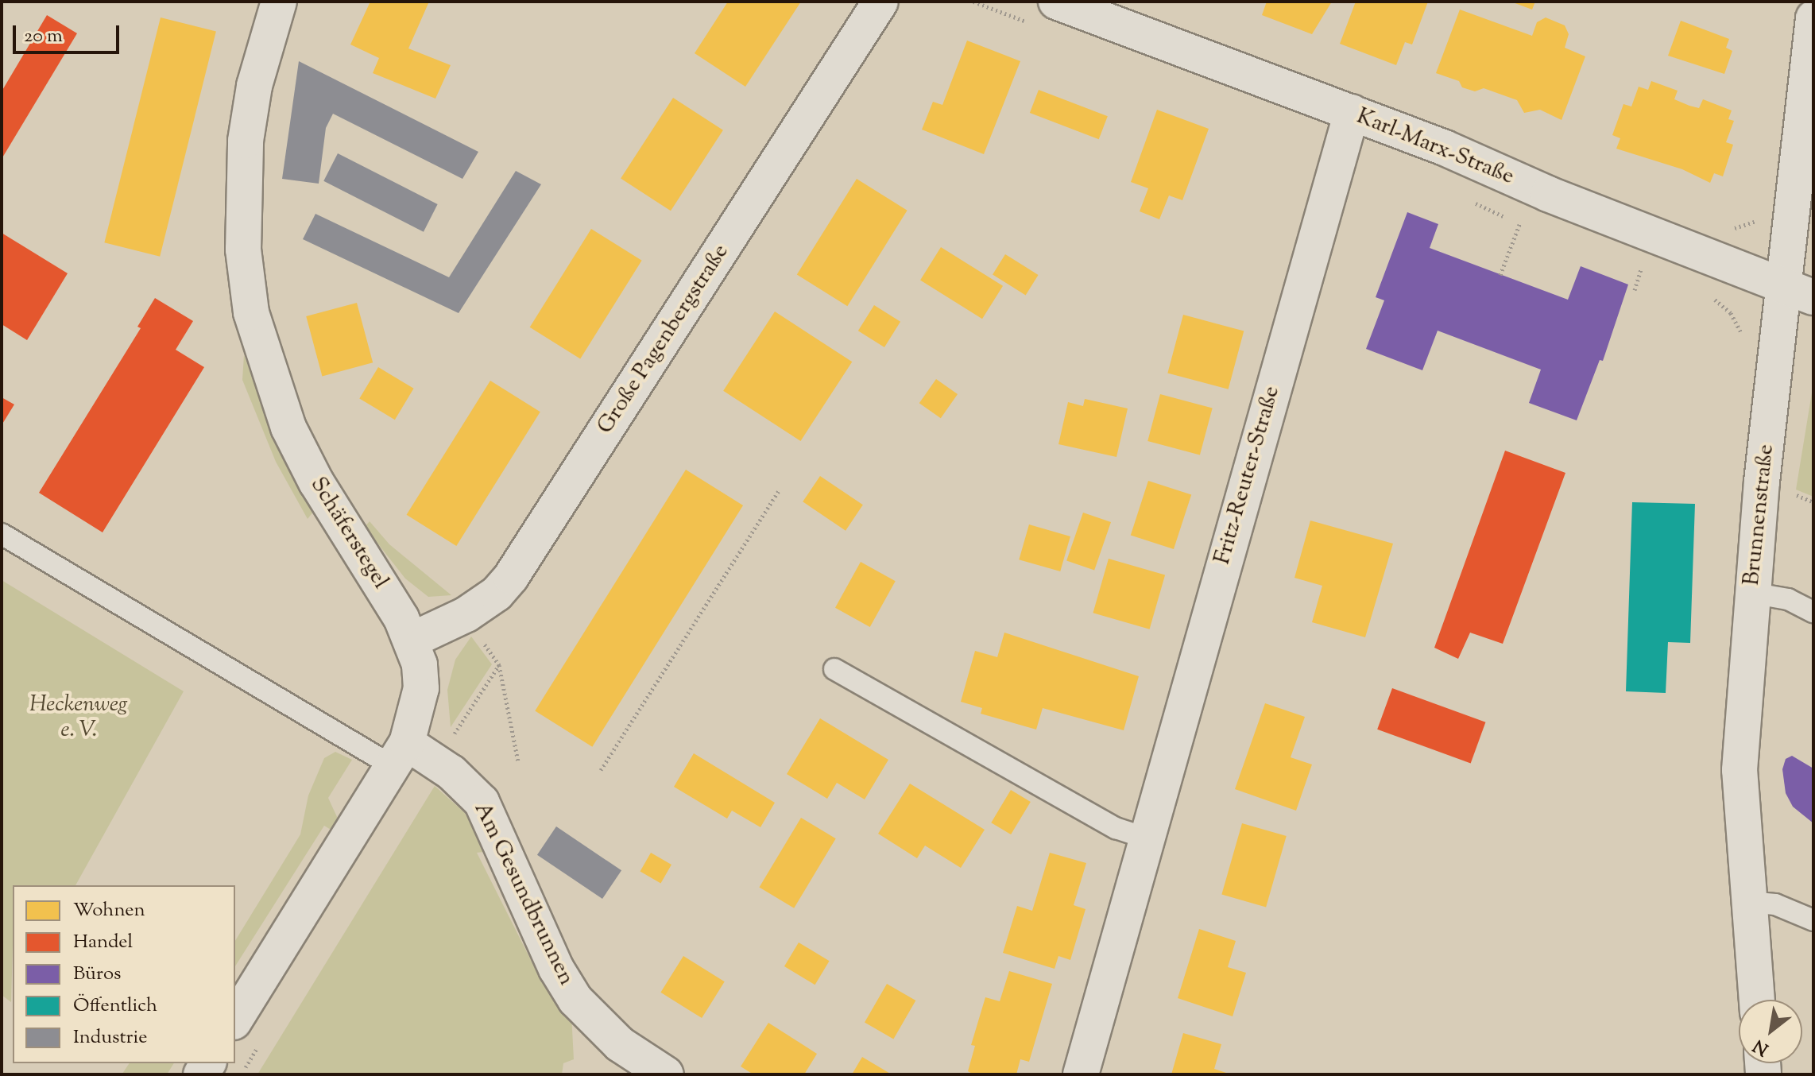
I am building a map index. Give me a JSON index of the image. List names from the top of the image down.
{
  "streets": {
    "street": [
      "Karl-Marx-Straße",
      "Große Pagenbergstraße",
      "Fritz-Reuter-Straße",
      "Brunnenstraße",
      "Schäferstegel",
      "Am Gesundbrunnen"
    ]
  },
  "crossings": [
    ["Karl-Marx-Straße", "Fritz-Reuter-Straße"],
    ["Karl-Marx-Straße", "Brunnenstraße"],
    ["Große Pagenbergstraße", "Schäferstegel"],
    ["Schäferstegel", "Am Gesundbrunnen"]
  ],
  "parks": ["Heckenweg e. V."],
  "legend": [
    "Wohnen",
    "Handel",
    "Büros",
    "Öffentlich",
    "Industrie"
  ],
  "scale_bar": "20 m",
  "north": "bottom left"
}
